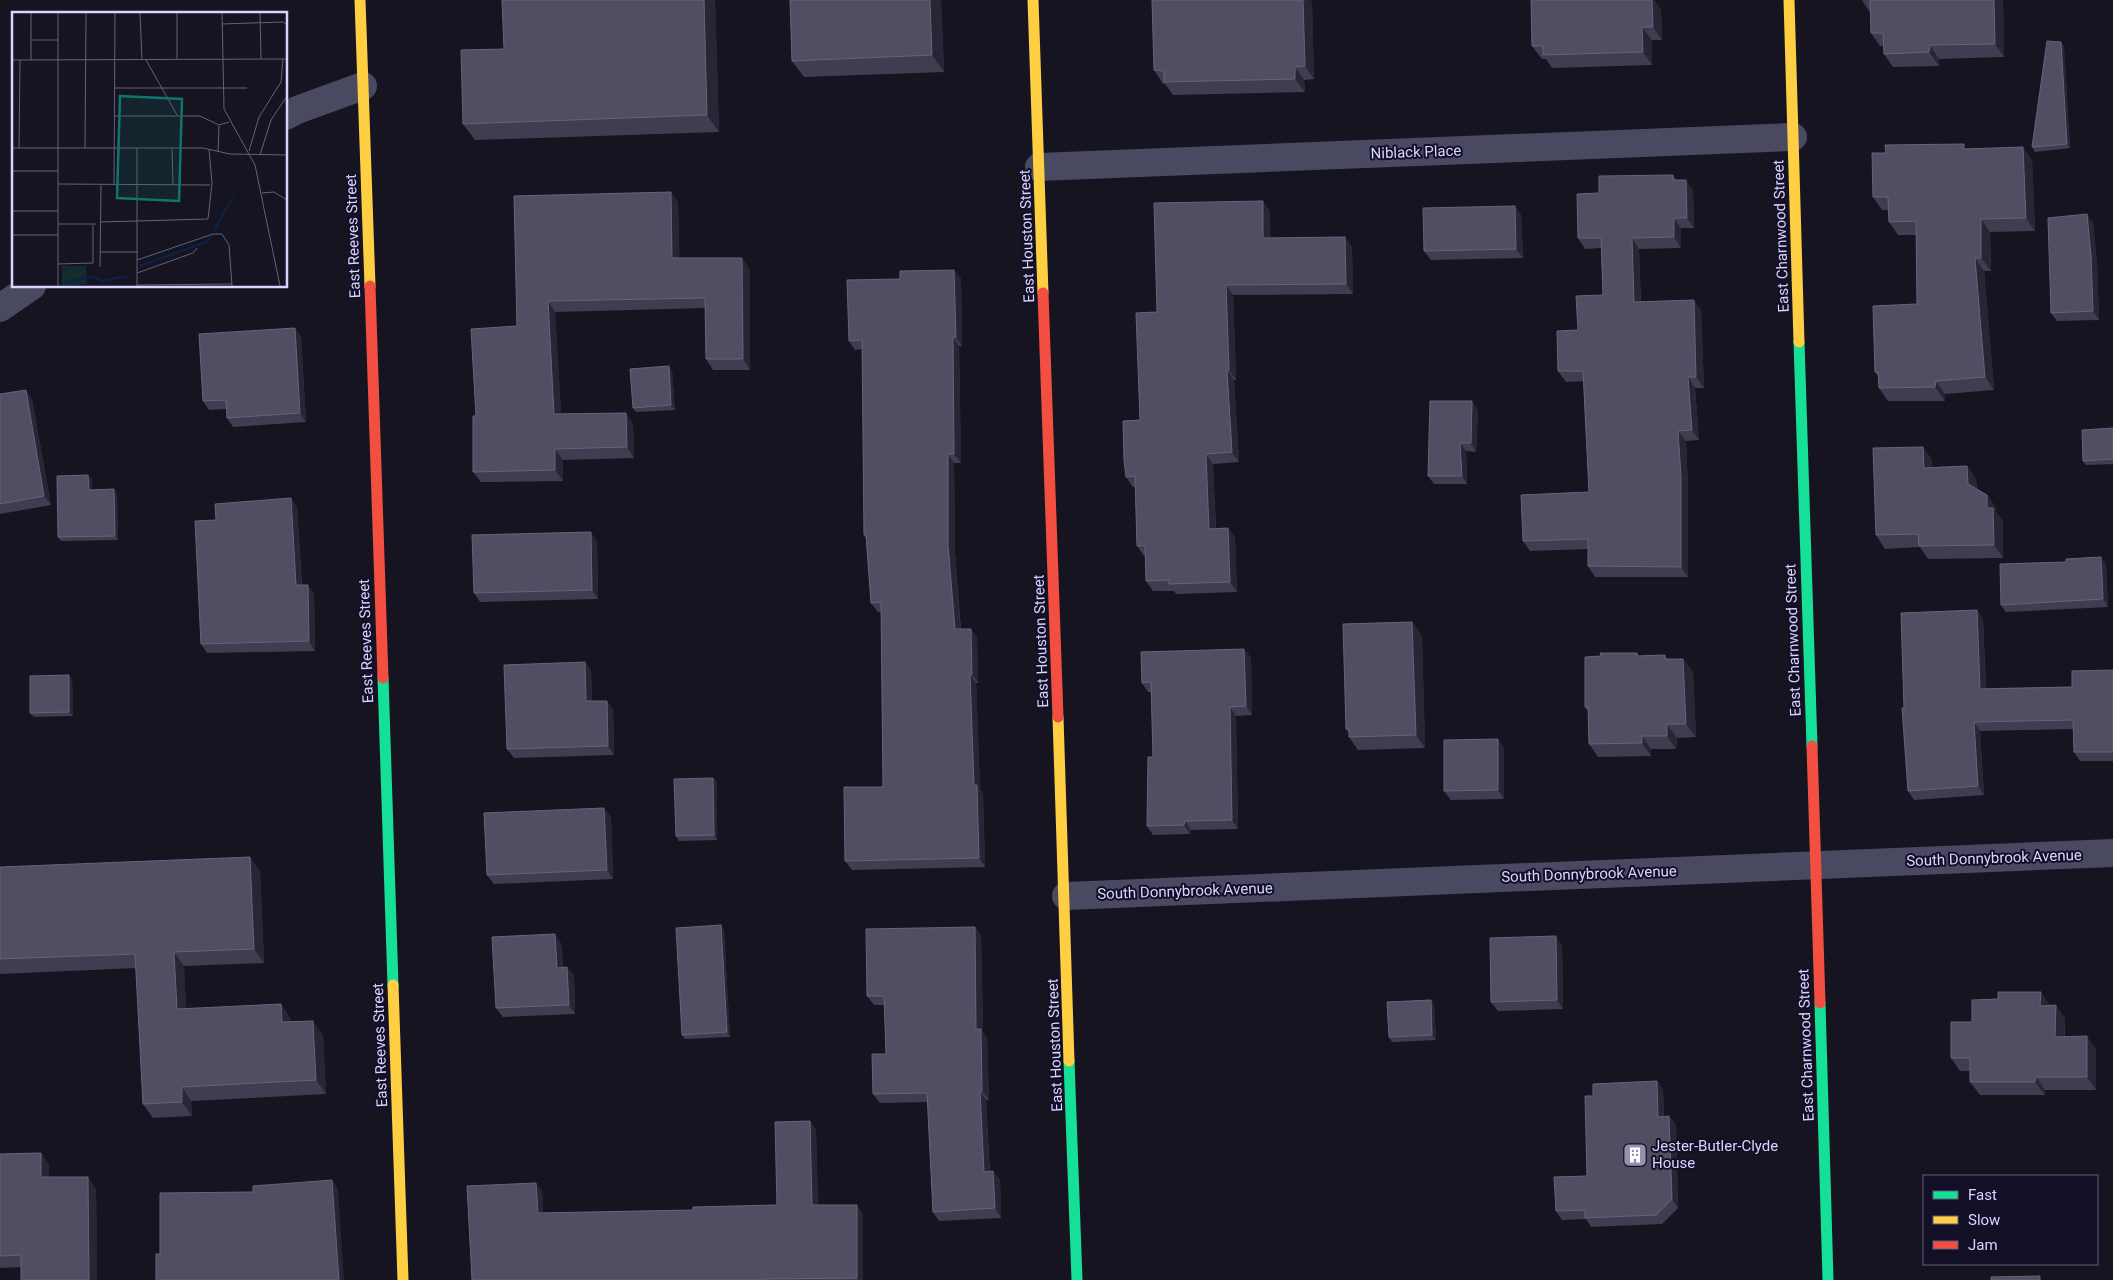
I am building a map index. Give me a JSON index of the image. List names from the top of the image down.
{
  "streets": {
    "street": [
      "Niblack Place",
      "East Reeves Street",
      "East Houston Street",
      "East Charnwood Street",
      "South Donnybrook Avenue"
    ]
  },
  "crossings": [
    ["Niblack Place", "East Houston Street"],
    ["Niblack Place", "East Charnwood Street"],
    ["East Houston Street", "South Donnybrook Avenue"],
    ["East Charnwood Street", "South Donnybrook Avenue"]
  ],
  "places": {
    "building": ["Jester-Butler-Clyde House"]
  },
  "legend": ["Fast", "Slow", "Jam"]
}
